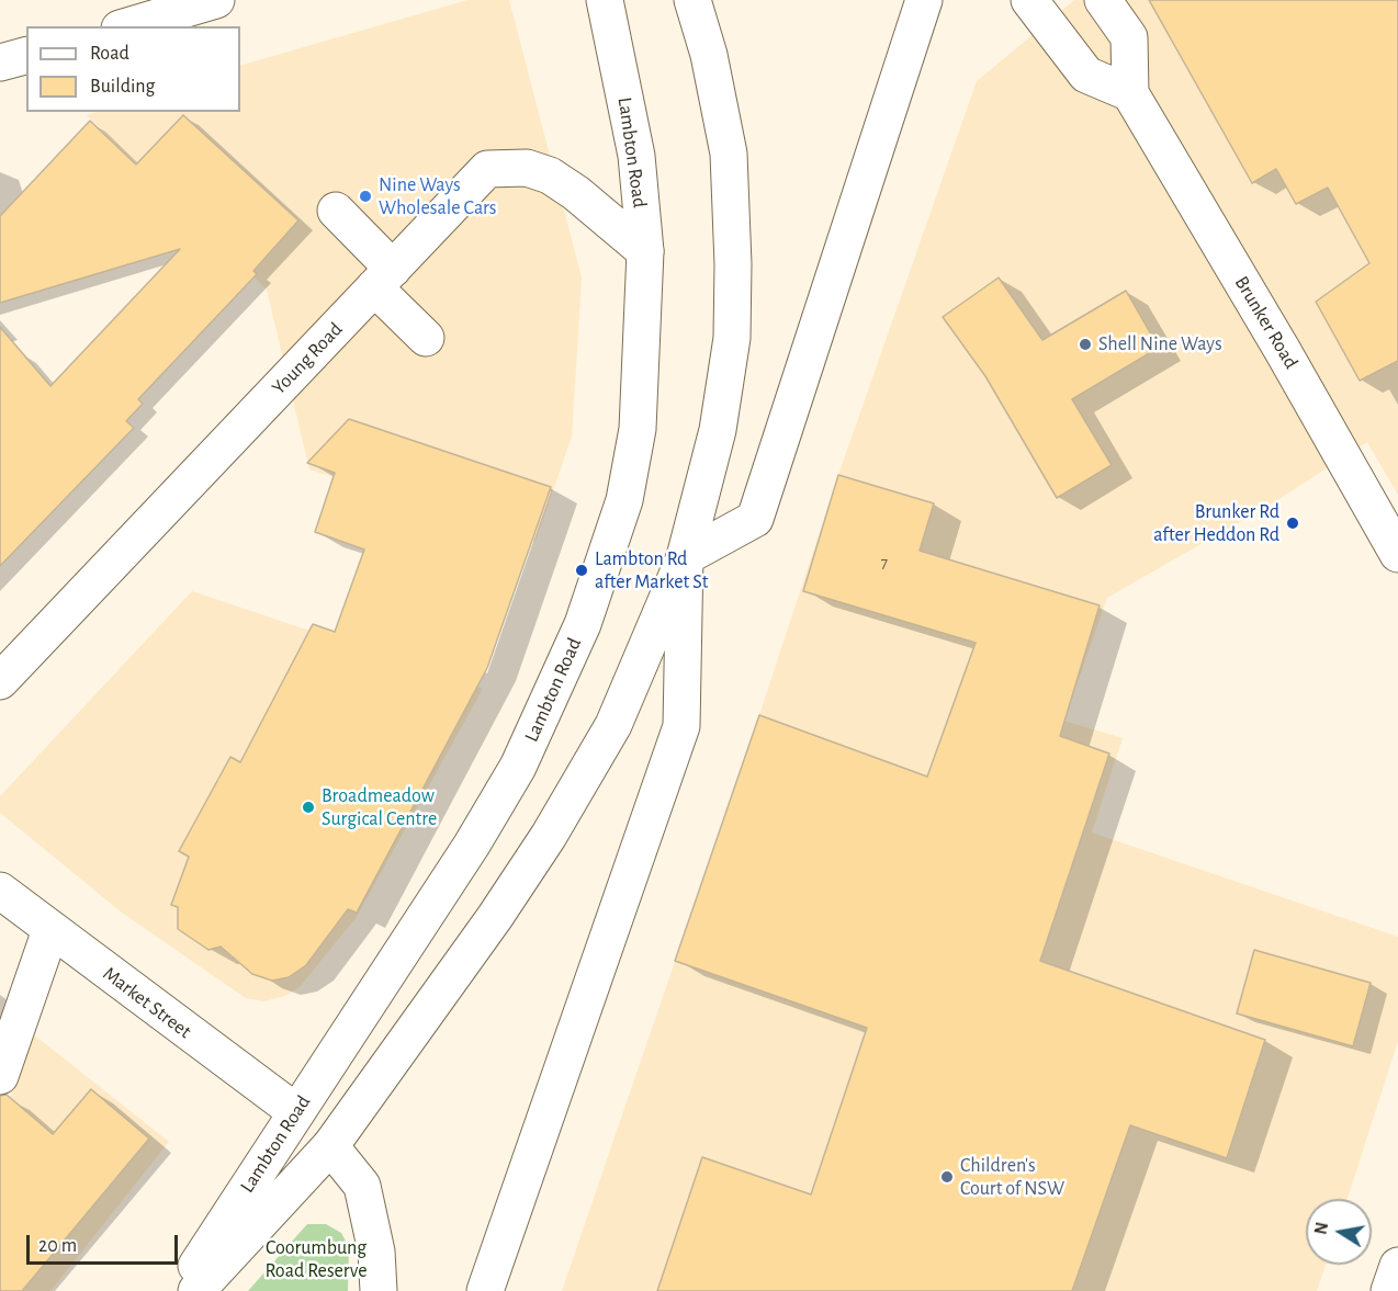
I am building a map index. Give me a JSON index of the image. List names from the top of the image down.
{
  "streets": {
    "main road": [
      "Lambton Road",
      "Brunker Road",
      "Young Road",
      "Market Street"
    ]
  },
  "crossings": [
    ["Lambton Road", "Young Road"],
    ["Lambton Road", "Market Street"]
  ],
  "parks": ["Coorumbung Road Reserve"],
  "places": [
    "Nine Ways Wholesale Cars",
    "Shell Nine Ways",
    "Brunker Rd after Heddon Rd",
    "Lambton Rd after Market St",
    "Broadmeadow Surgical Centre",
    "Children's Court of NSW"
  ],
  "house_numbers": ["7"],
  "legend": ["Road", "Building"],
  "scale_bar": "20 m",
  "north": "left"
}
